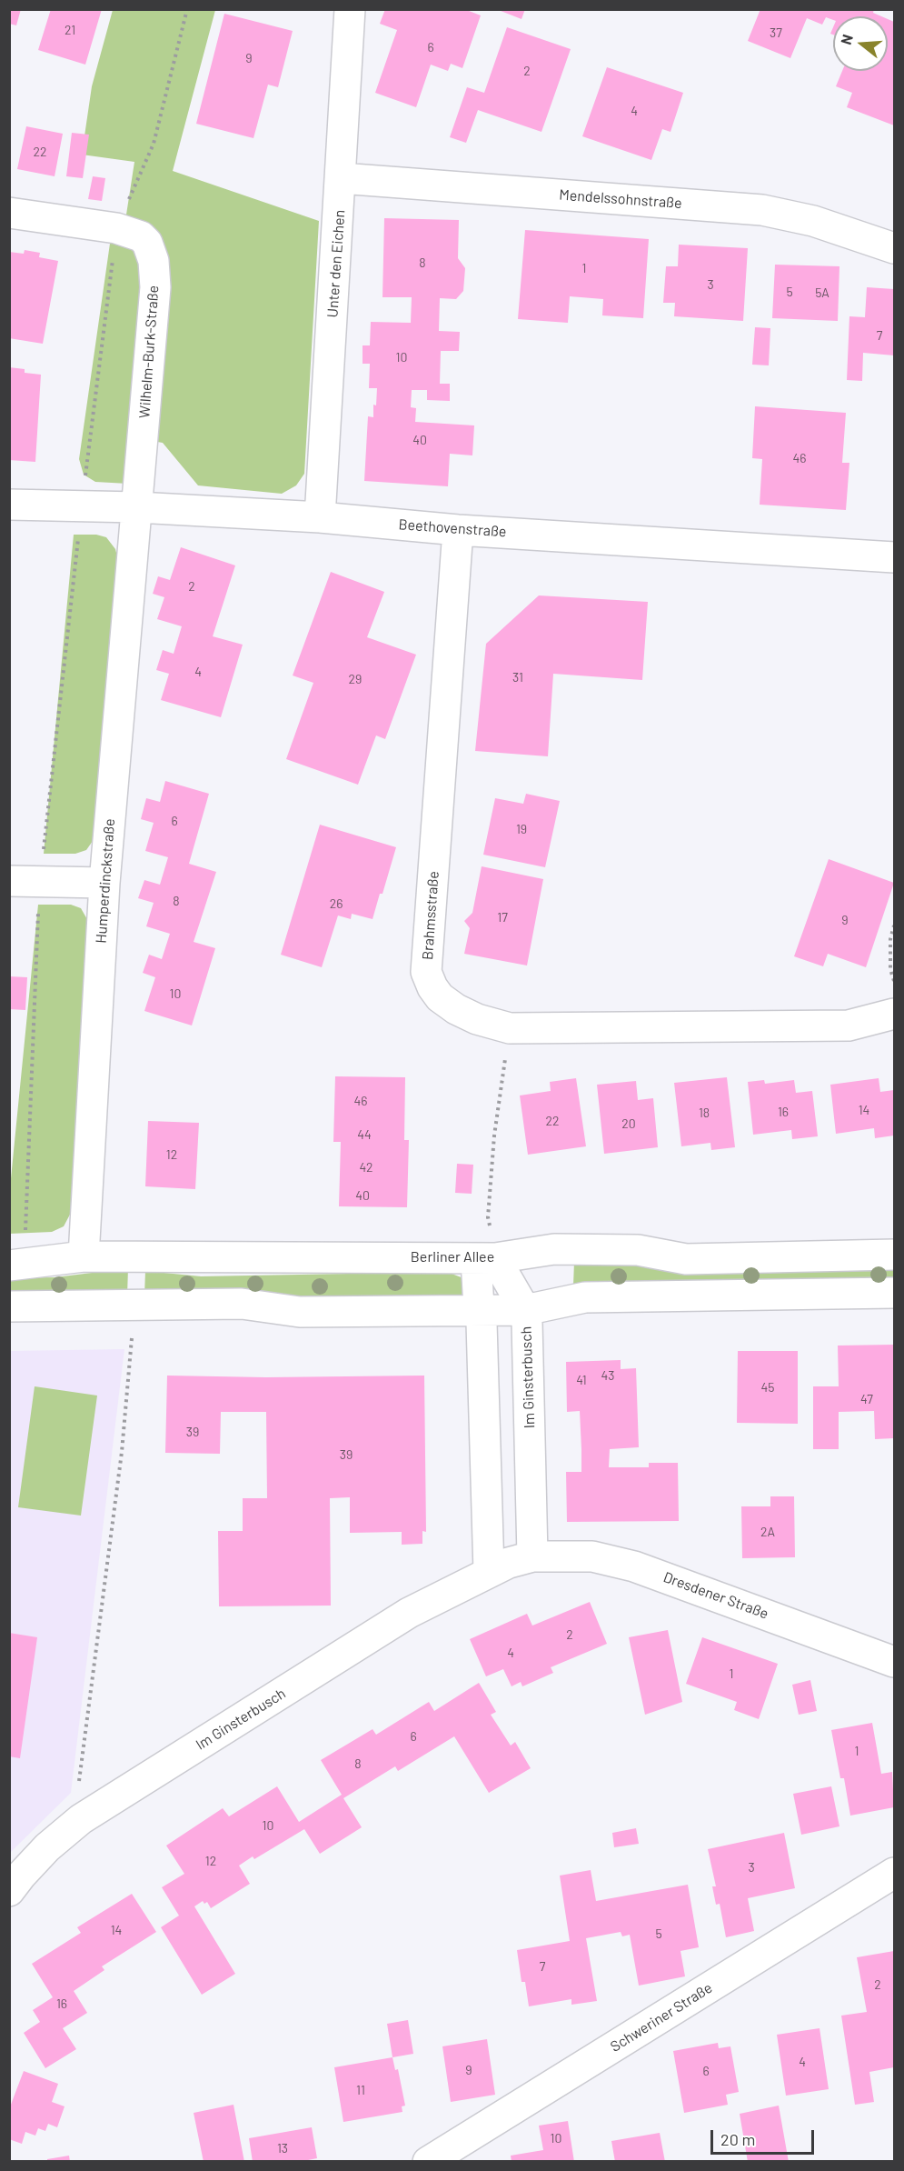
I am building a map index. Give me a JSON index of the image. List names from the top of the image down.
{
  "streets": {
    "street": [
      "Mendelssohnstraße",
      "Unter den Eichen",
      "Wilhelm-Burk-Straße",
      "Beethovenstraße",
      "Humperdinckstraße",
      "Brahmsstraße",
      "Berliner Allee",
      "Im Ginsterbusch",
      "Dresdener Straße",
      "Schweriner Straße"
    ]
  },
  "crossings": [
    ["Mendelssohnstraße", "Unter den Eichen"],
    ["Unter den Eichen", "Beethovenstraße"],
    ["Wilhelm-Burk-Straße", "Beethovenstraße"],
    ["Wilhelm-Burk-Straße", "Humperdinckstraße"],
    ["Beethovenstraße", "Humperdinckstraße"],
    ["Beethovenstraße", "Brahmsstraße"],
    ["Humperdinckstraße", "Berliner Allee"],
    ["Berliner Allee", "Im Ginsterbusch"],
    ["Im Ginsterbusch", "Dresdener Straße"]
  ],
  "house_numbers": [
    "21",
    "37",
    "6",
    "9",
    "2",
    "4",
    "22",
    "8",
    "1",
    "3",
    "5",
    "5A",
    "7",
    "10",
    "40",
    "46",
    "2",
    "4",
    "31",
    "29",
    "6",
    "19",
    "8",
    "26",
    "17",
    "9",
    "10",
    "46",
    "14",
    "16",
    "18",
    "22",
    "20",
    "44",
    "12",
    "42",
    "40",
    "43",
    "41",
    "45",
    "47",
    "39",
    "39",
    "2A",
    "2",
    "4",
    "1",
    "6",
    "1",
    "8",
    "10",
    "12",
    "3",
    "14",
    "5",
    "7",
    "2",
    "16",
    "4",
    "9",
    "6",
    "11",
    "10",
    "13"
  ],
  "scale_bar": "20 m",
  "north": "left"
}
